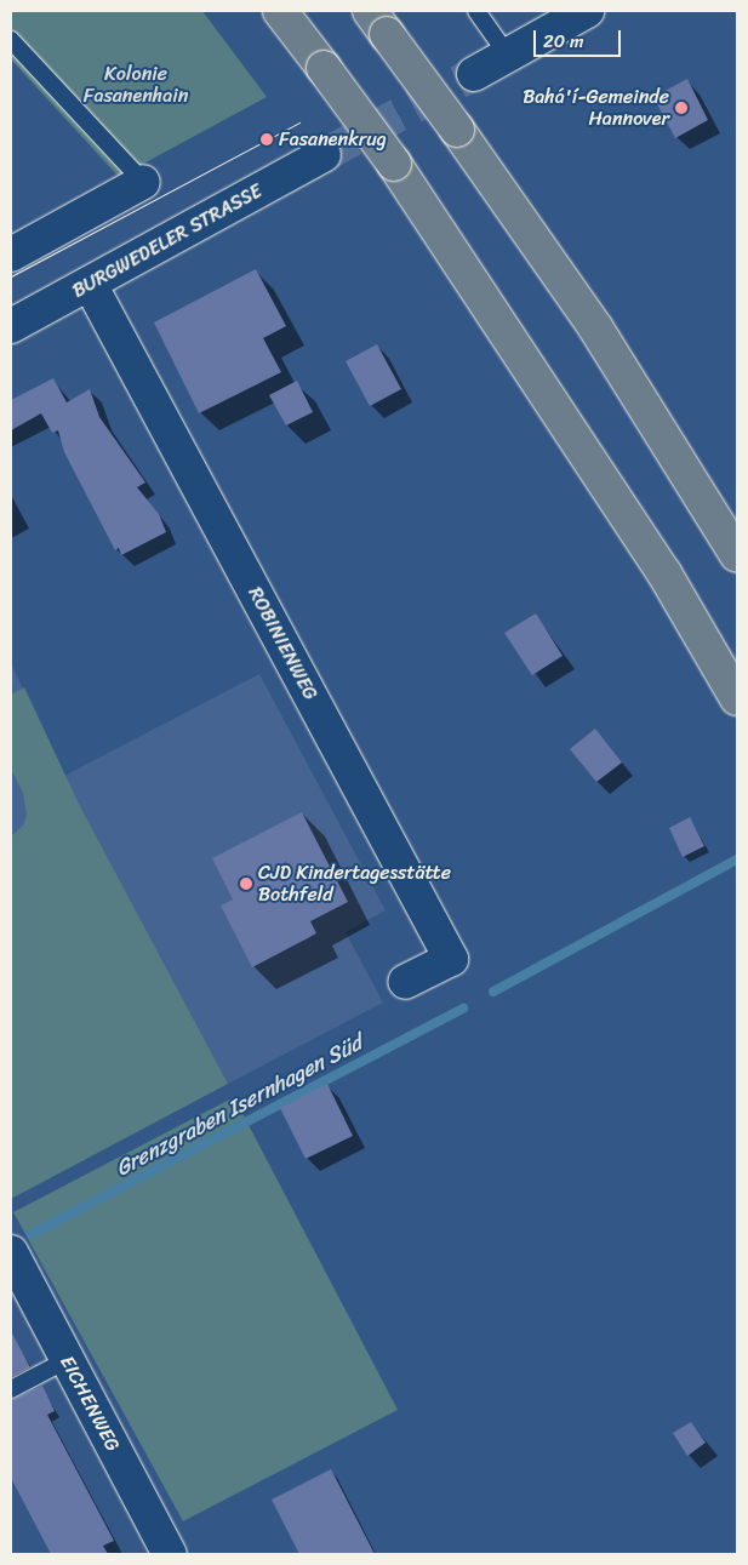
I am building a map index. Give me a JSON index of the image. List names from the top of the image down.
{
  "streets": {
    "street": ["BURGWEDELER STRASSE", "ROBINIENWEG", "EICHENWEG"]
  },
  "crossings": [
    ["BURGWEDELER STRASSE", "ROBINIENWEG"]
  ],
  "water": ["Grenzgraben Isernhagen Süd"],
  "parks": ["Kolonie Fasanenhain"],
  "places": ["Bahá'í-Gemeinde Hannover", "Fasanenkrug", "CJD Kindertagesstätte Bothfeld"],
  "scale_bar": "20 m"
}
